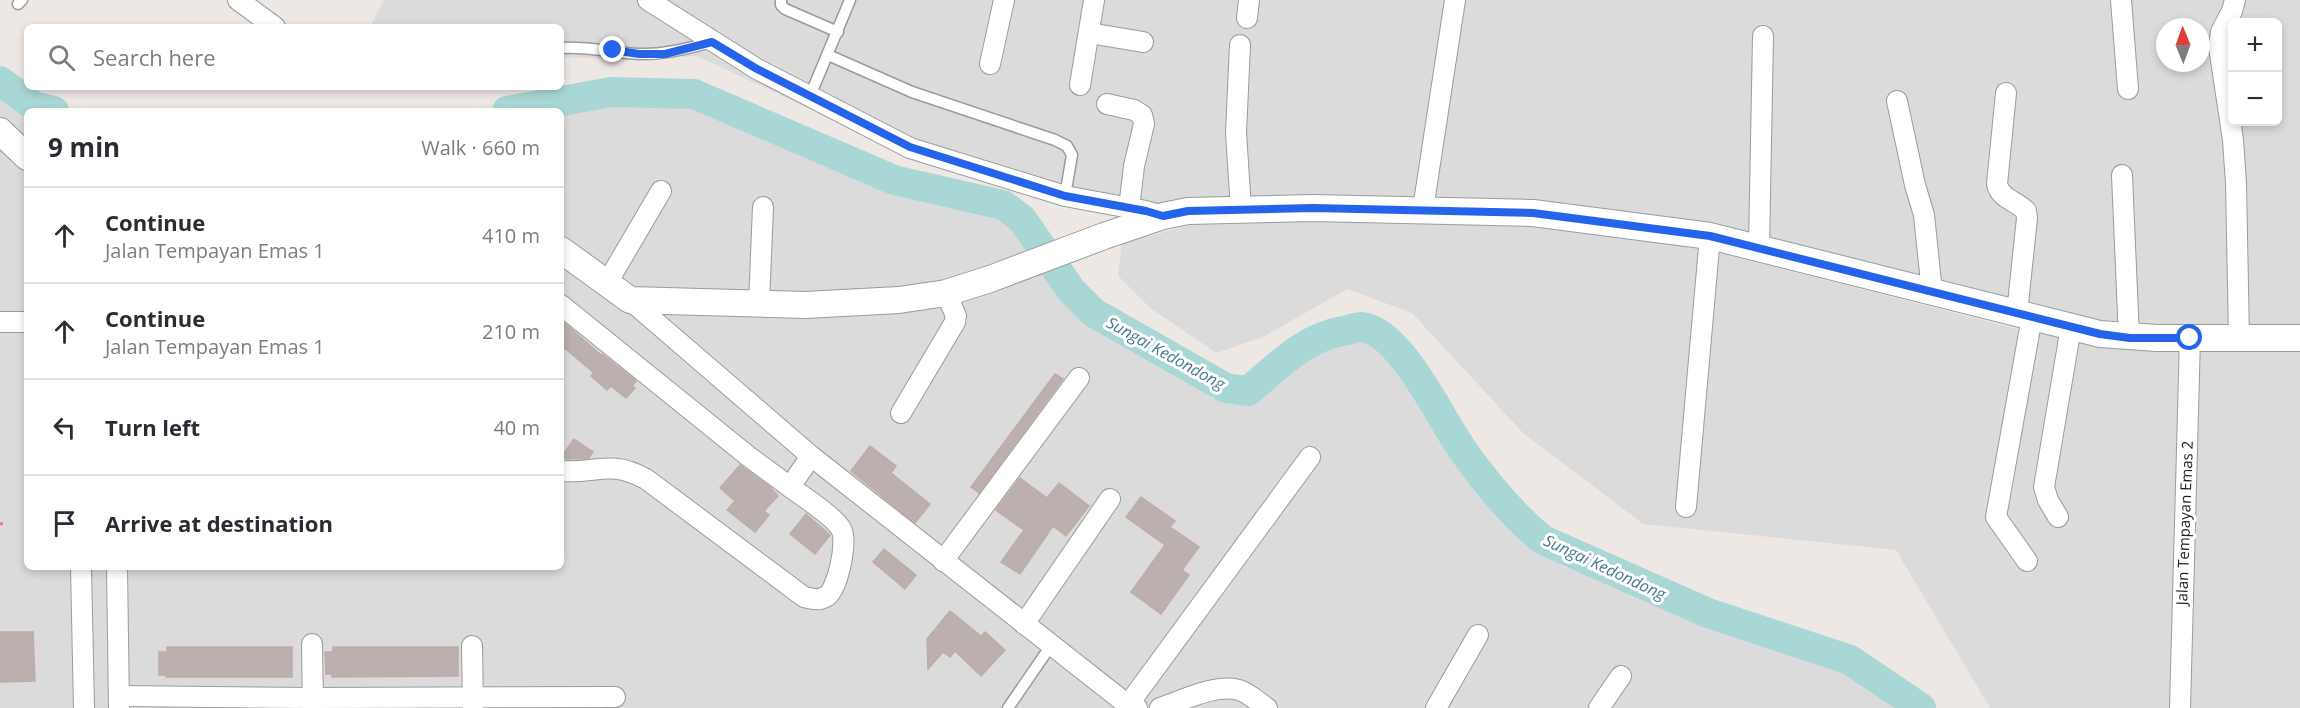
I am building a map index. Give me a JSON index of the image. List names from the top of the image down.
{
  "streets": {
    "street": ["Jalan Tempayan Emas 2"]
  },
  "water": ["Sungai Kedondong"],
  "north": "top",
  "page": {
    "map_buttons": ["+", "−"],
    "search": "Search here",
    "heading": ["9 min", "Walk · 660 m"],
    "list": [
      ["Continue", "Jalan Tempayan Emas 1", "410 m"],
      ["Continue", "Jalan Tempayan Emas 1", "210 m"],
      ["Turn left", "40 m"],
      "Arrive at destination"
    ]
  }
}
